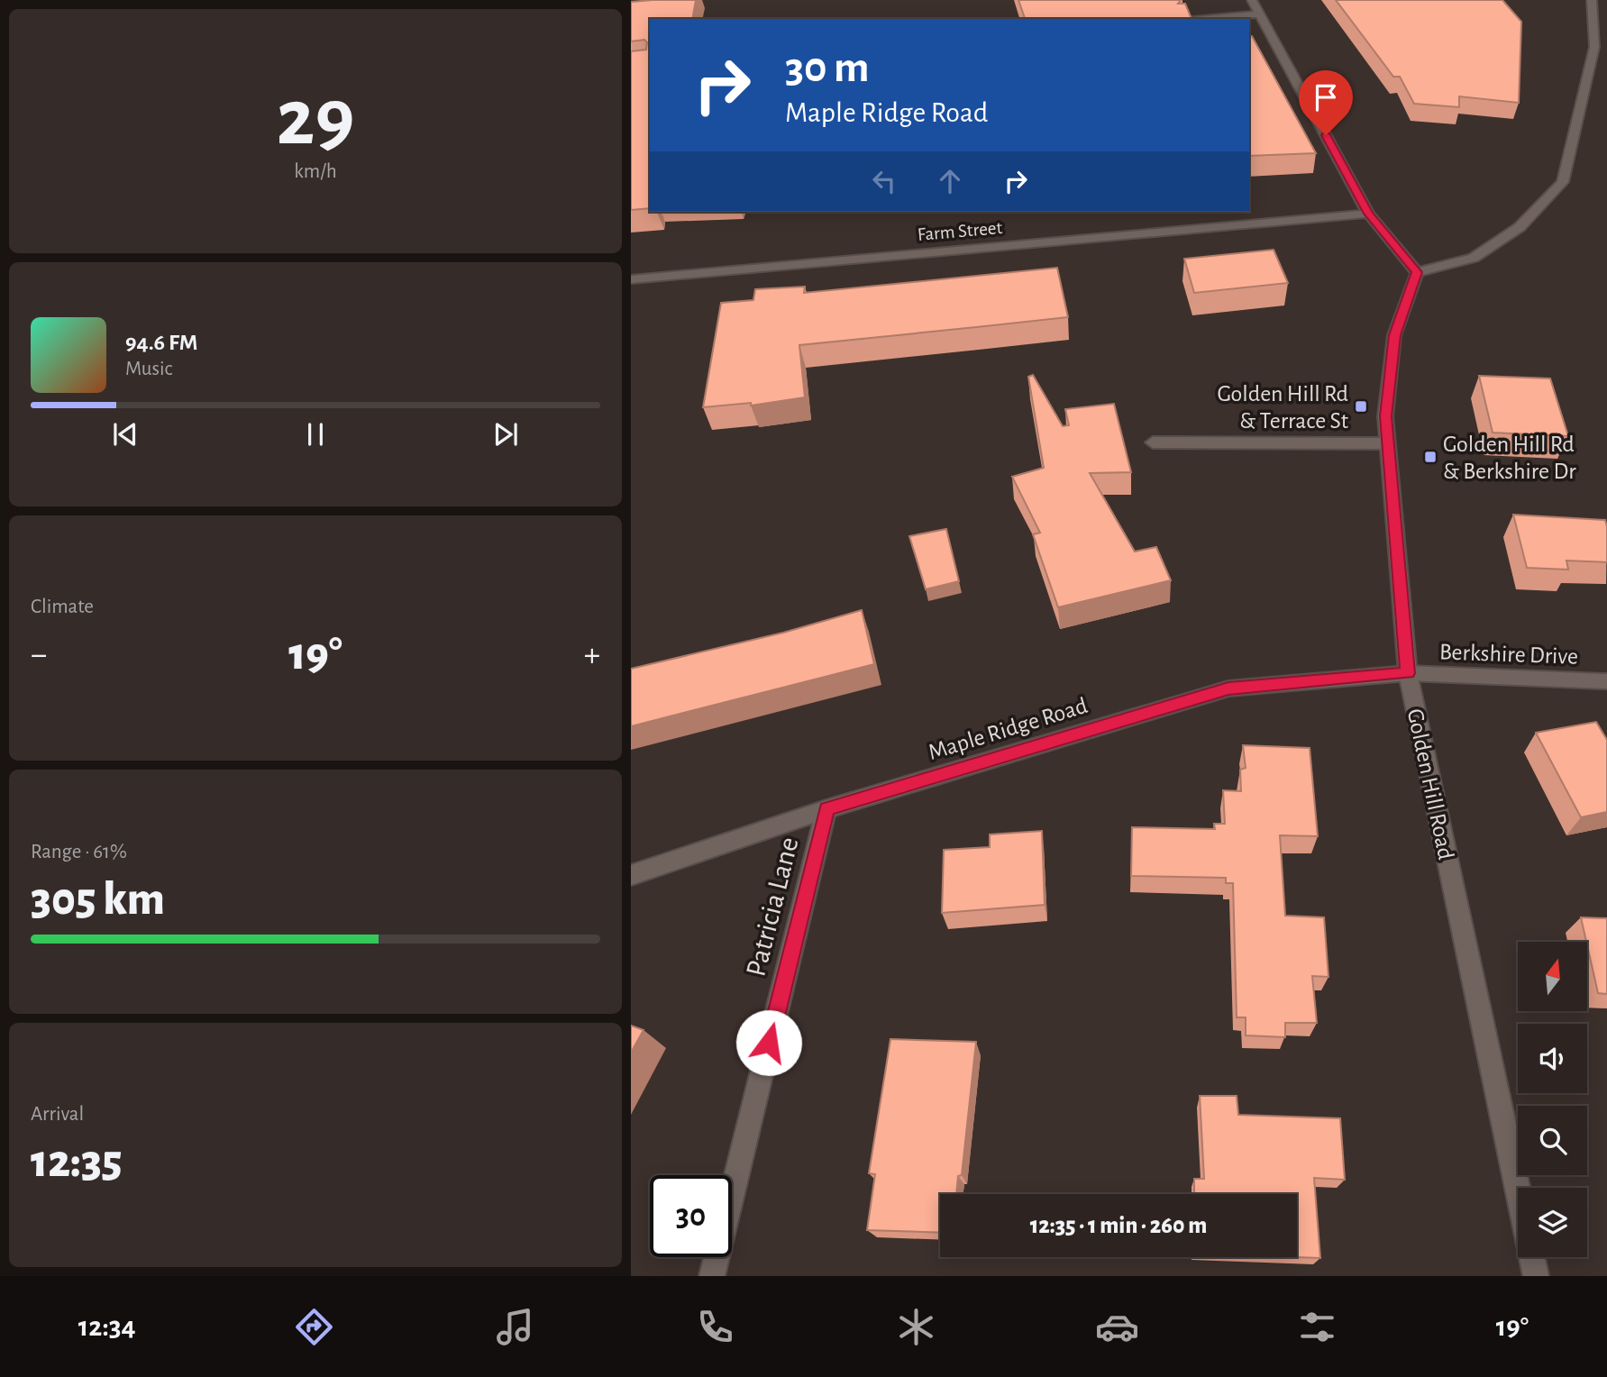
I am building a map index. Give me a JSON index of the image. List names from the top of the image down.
{
  "streets": {
    "street": [
      "Farm Street",
      "Berkshire Drive",
      "Maple Ridge Road",
      "Golden Hill Road",
      "Patricia Lane"
    ]
  },
  "crossings": [
    ["Berkshire Drive", "Maple Ridge Road"],
    ["Berkshire Drive", "Golden Hill Road"],
    ["Maple Ridge Road", "Golden Hill Road"],
    ["Maple Ridge Road", "Patricia Lane"]
  ],
  "places": {
    "transit": ["Golden Hill Rd & Terrace St", "Golden Hill Rd & Berkshire Dr"]
  },
  "north": "top",
  "page": {
    "tile": [
      ["29", "km/h"],
      "Climate",
      ["Range · 61%", "305 km"],
      ["Arrival", "12:35"]
    ],
    "turn": ["30 m", "Maple Ridge Road"],
    "song": ["94.6 FM", "Music"],
    "heat": ["−", "19°", "+"],
    "limit": "30",
    "trip": "12:35 · 1 min · 260 m",
    "tabs": ["12:34", "19°"]
  }
}
